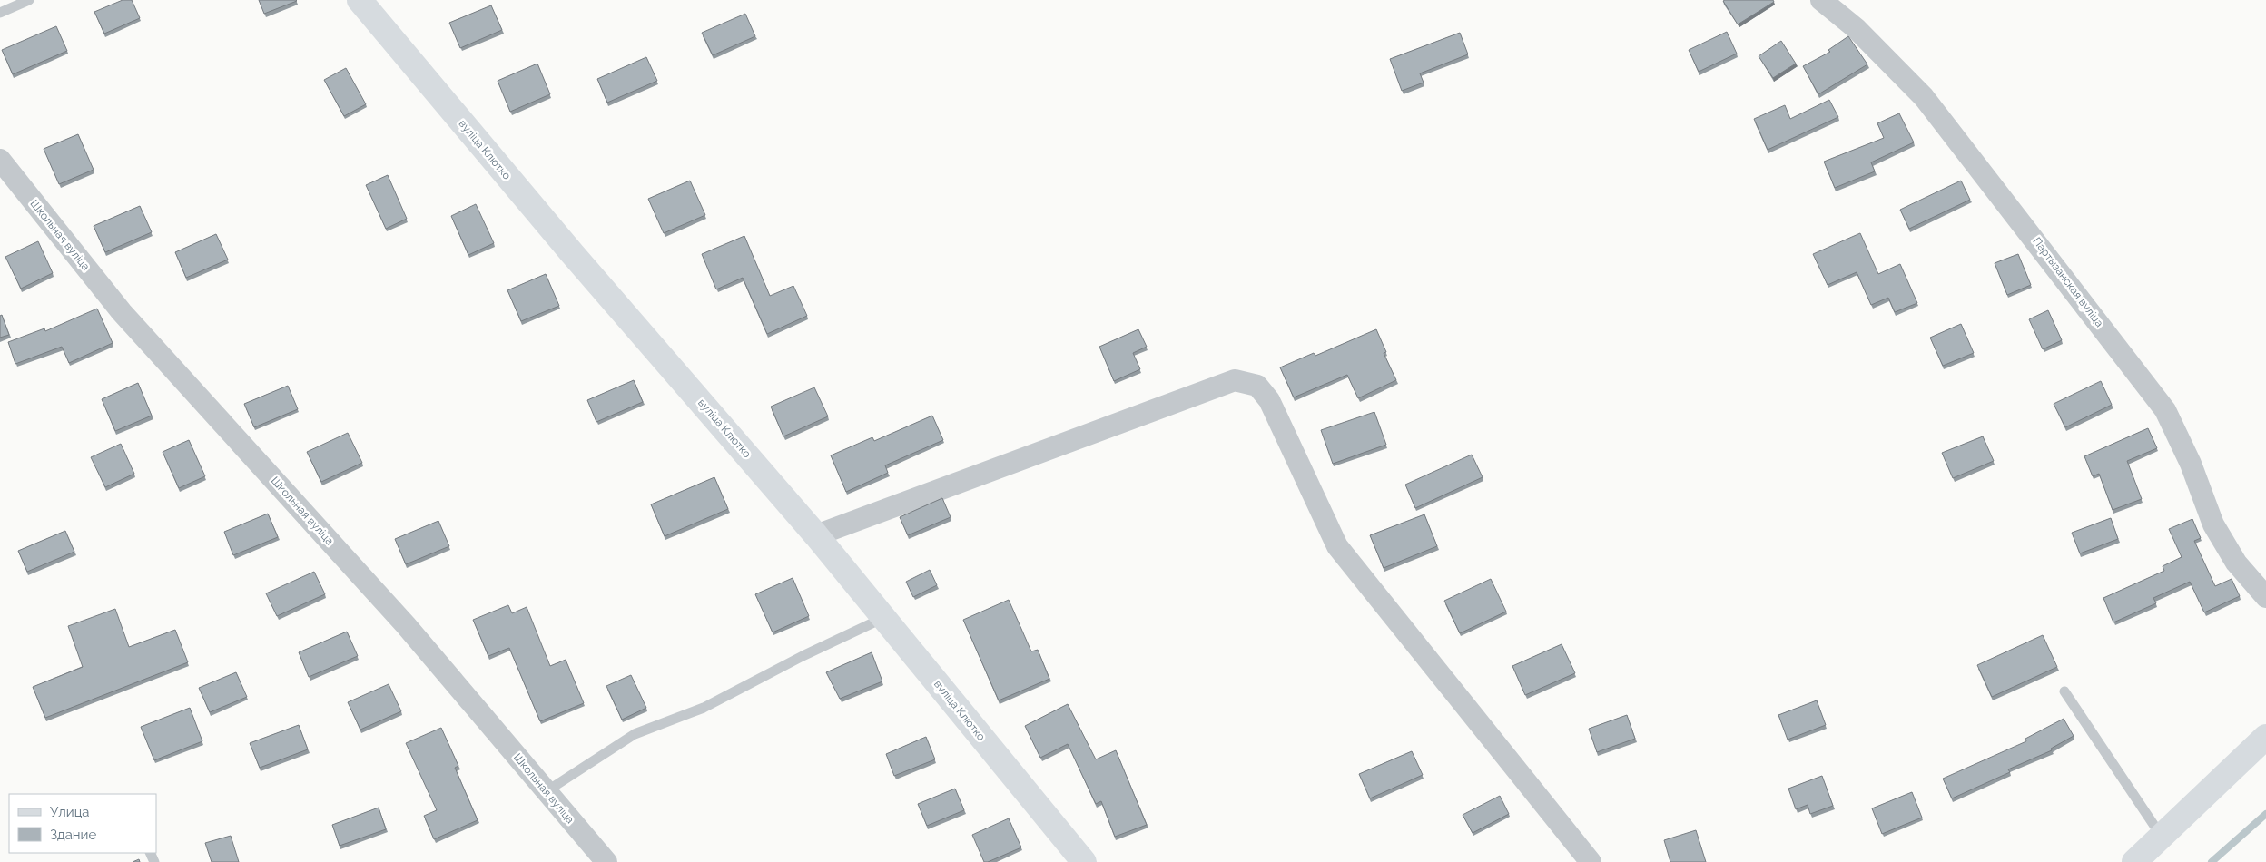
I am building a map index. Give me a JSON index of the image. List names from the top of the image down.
{
  "streets": {
    "street": ["вуліца Клютко", "Школьная вуліца", "Партызанская вуліца"]
  },
  "legend": ["Улица", "Здание"]
}
